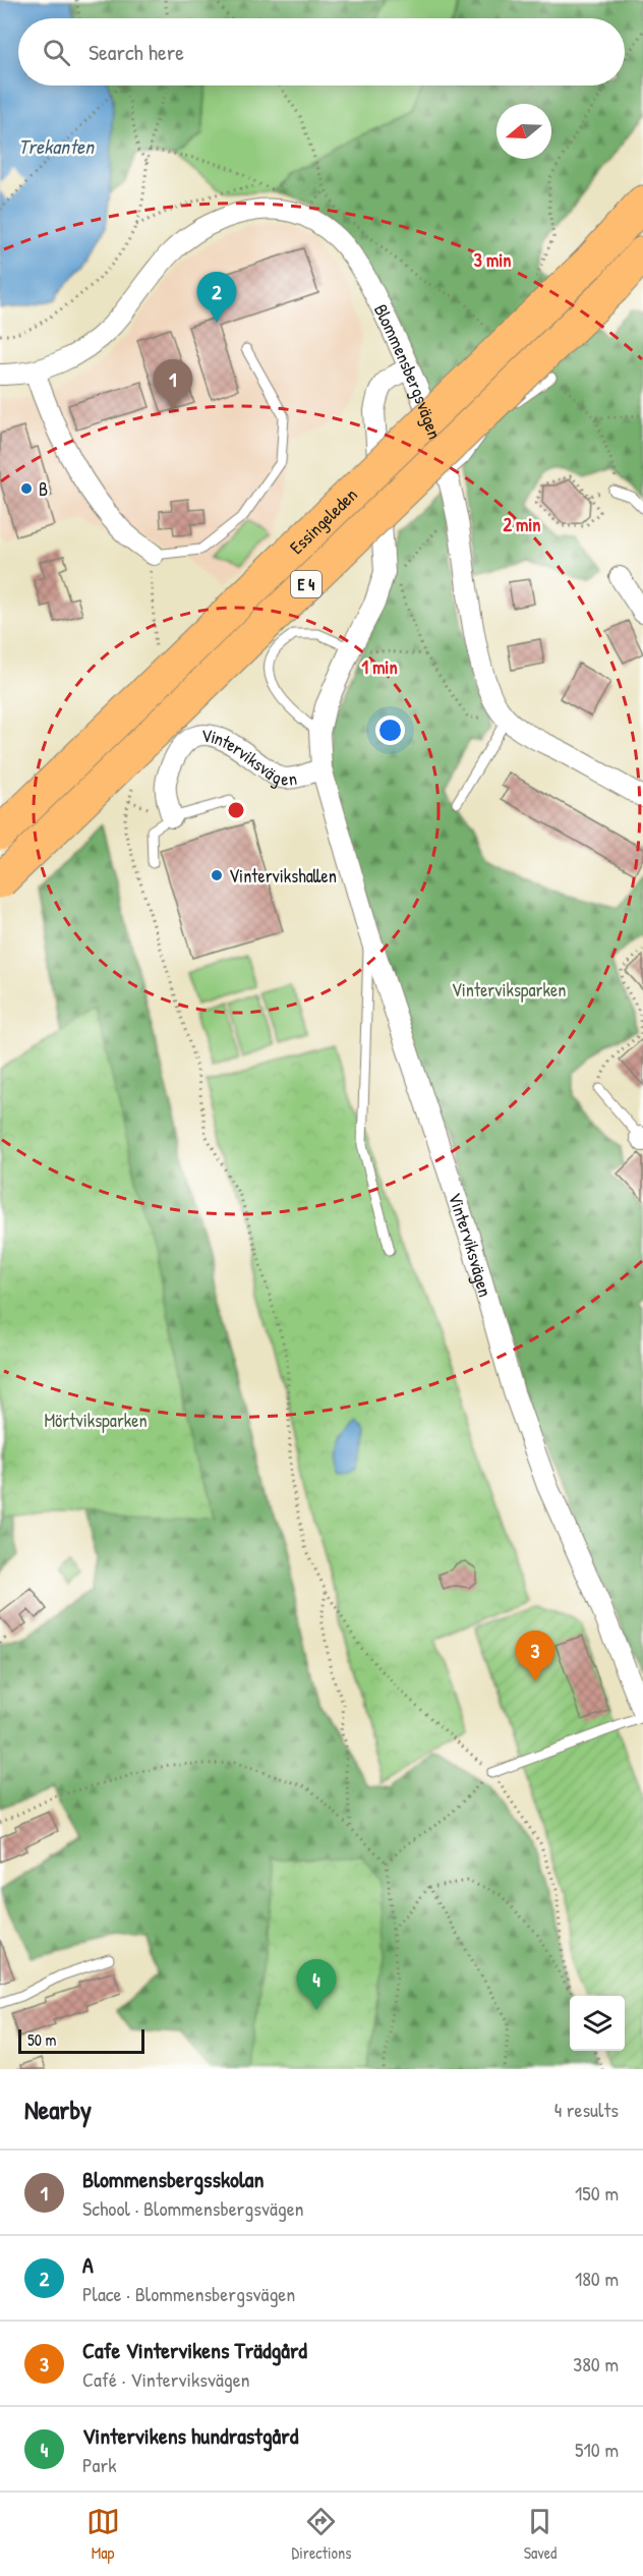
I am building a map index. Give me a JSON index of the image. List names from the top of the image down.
{
  "streets": {
    "highway": ["Essingeleden", "E 4"],
    "street": ["Blommensbergsvägen", "Vinterviksvägen"]
  },
  "crossings": [
    ["Blommensbergsvägen", "Vinterviksvägen"]
  ],
  "water": ["Trekanten"],
  "parks": ["Vinterviksparken", "Mörtviksparken"],
  "places": ["B", "Vintervikshallen"],
  "scale_bar": "50 m",
  "north": "left",
  "page": {
    "search": "Search here",
    "pins": [
      "2",
      "1",
      "3",
      "4"
    ],
    "scale": "50 m",
    "heading": ["Nearby", "4 results"],
    "list": [
      {
        "mark": "1",
        "name": "Blommensbergsskolan",
        "note": "School · Blommensbergsvägen",
        "value": "150 m"
      },
      {
        "mark": "2",
        "name": "A",
        "note": "Place · Blommensbergsvägen",
        "value": "180 m"
      },
      {
        "mark": "3",
        "name": "Cafe Vintervikens Trädgård",
        "note": "Café · Vinterviksvägen",
        "value": "380 m"
      },
      {
        "mark": "4",
        "name": "Vintervikens hundrastgård",
        "note": "Park",
        "value": "510 m"
      }
    ],
    "nav": ["Map", "Directions", "Saved"]
  },
  "rings": ["3 min", "2 min", "1 min"]
}
